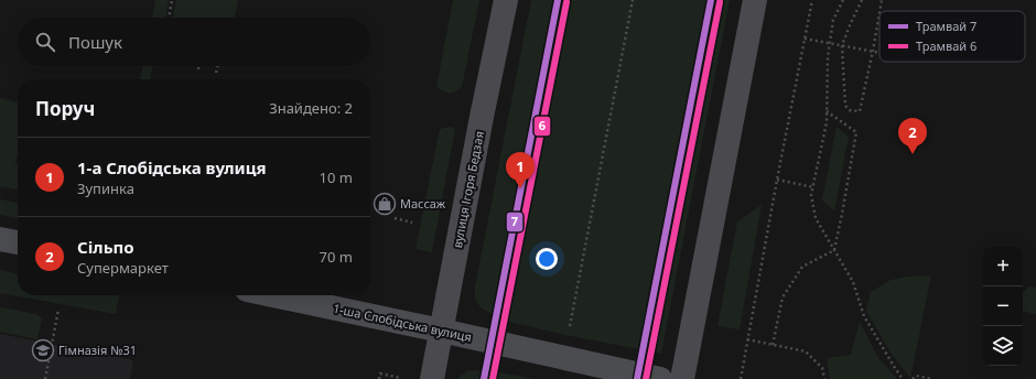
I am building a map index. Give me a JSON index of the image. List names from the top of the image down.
{
  "streets": {
    "street": ["вулиця Ігоря Бедзая", "1-ша Слобідська вулиця"]
  },
  "crossings": [
    ["вулиця Ігоря Бедзая", "1-ша Слобідська вулиця"]
  ],
  "places": {
    "shop": ["Массаж"],
    "school or university": ["Гімназія №31"]
  },
  "lines": ["tram line 7", "tram line 6"],
  "legend": ["Трамвай 7", "Трамвай 6"],
  "page": {
    "search": "Пошук",
    "heading": ["Поруч", "Знайдено: 2"],
    "pins": ["2", "1"],
    "list": [
      {
        "mark": "1",
        "name": "1-а Слобідська вулиця",
        "note": "Зупинка",
        "value": "10 m"
      },
      {
        "mark": "2",
        "name": "Сільпо",
        "note": "Супермаркет",
        "value": "70 m"
      }
    ],
    "map_buttons": ["+", "−"]
  }
}
